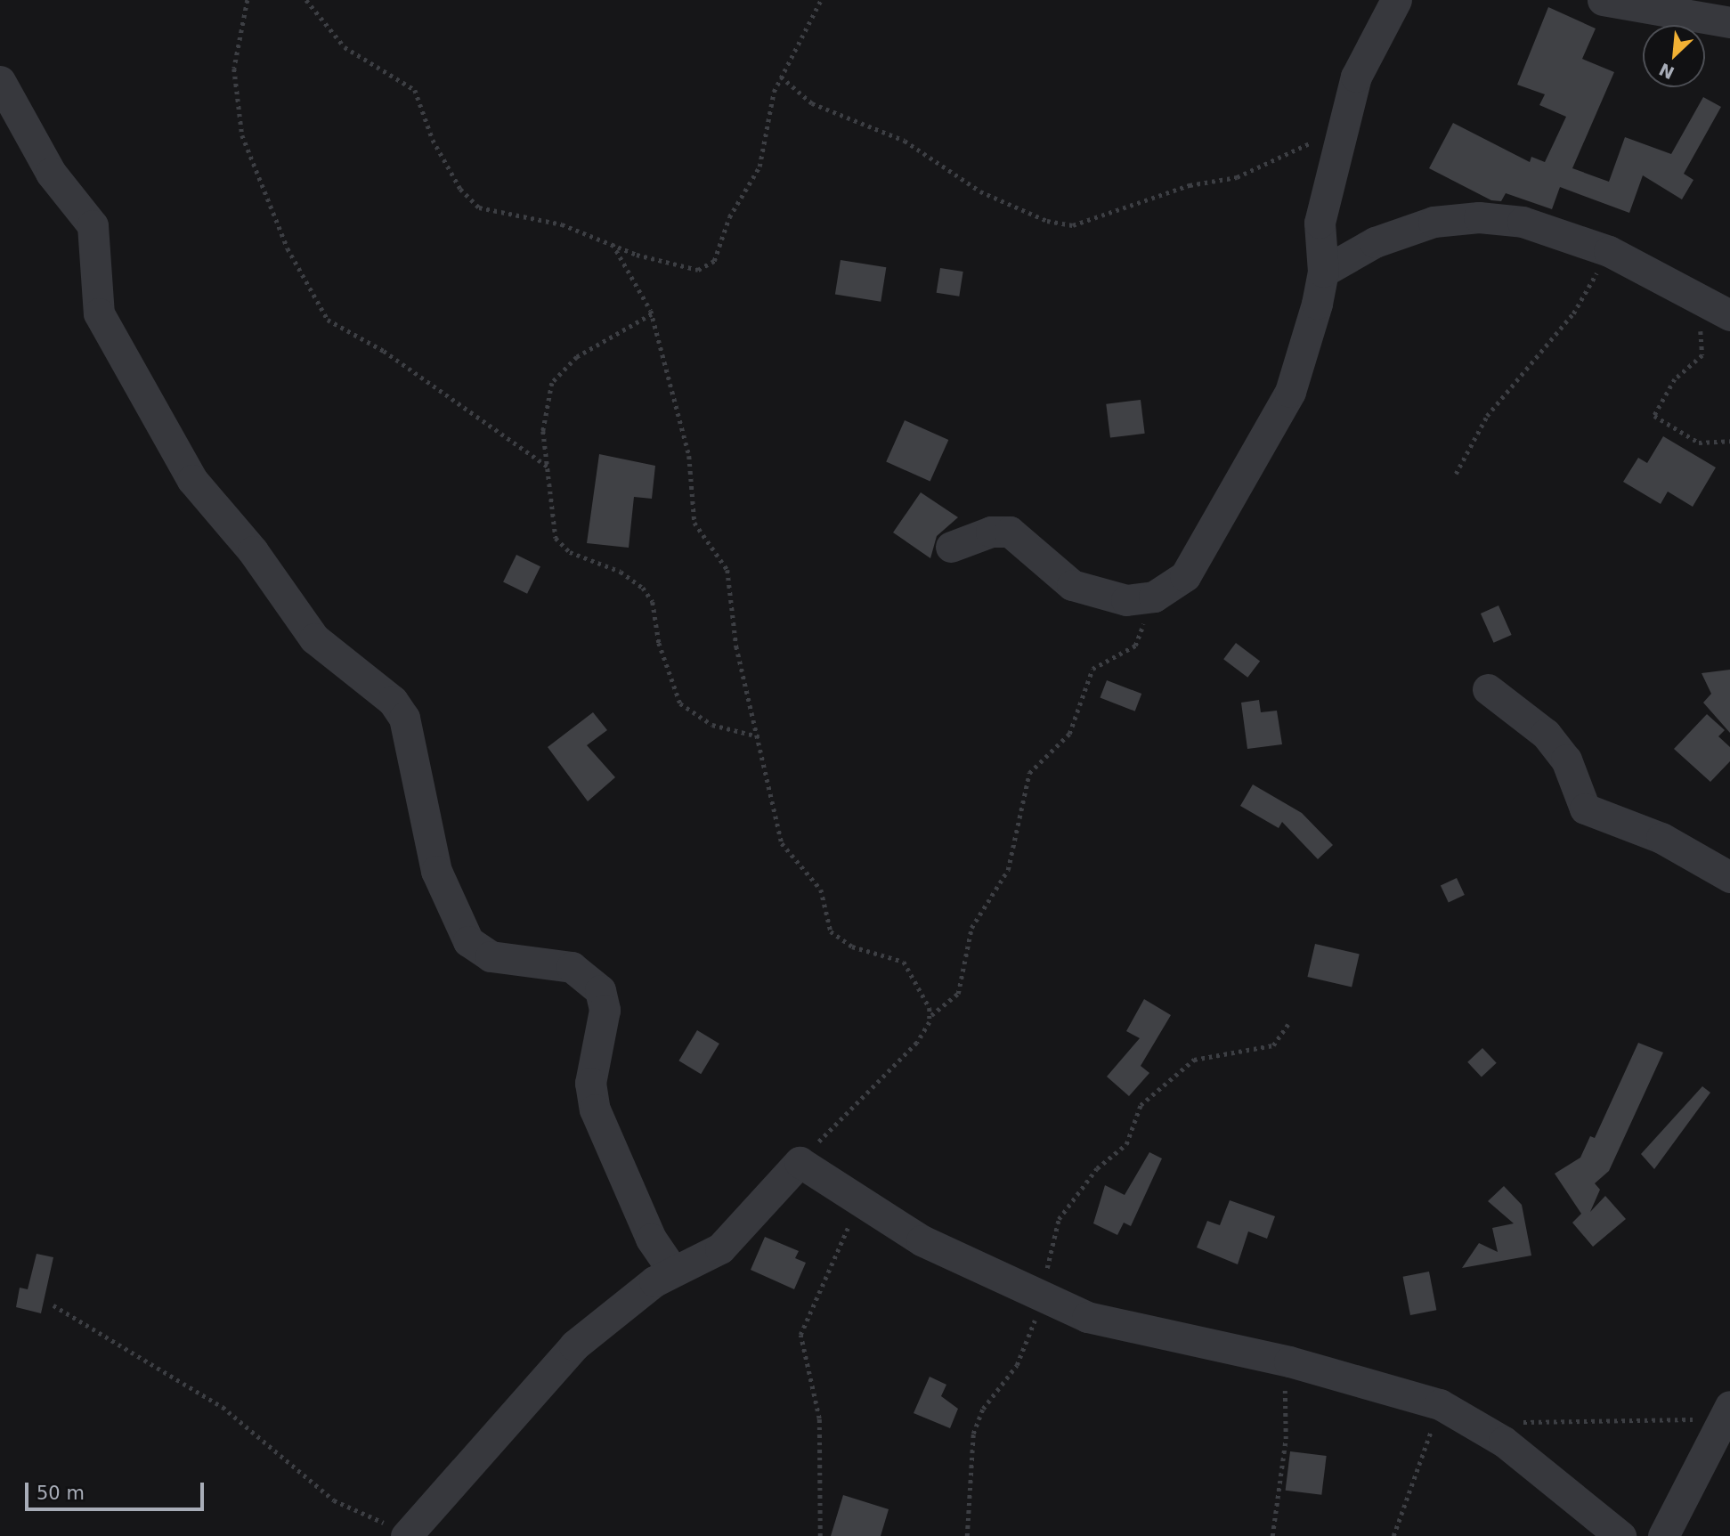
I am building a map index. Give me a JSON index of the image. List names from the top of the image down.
{
  "scale_bar": "50 m",
  "north": "bottom left"
}
